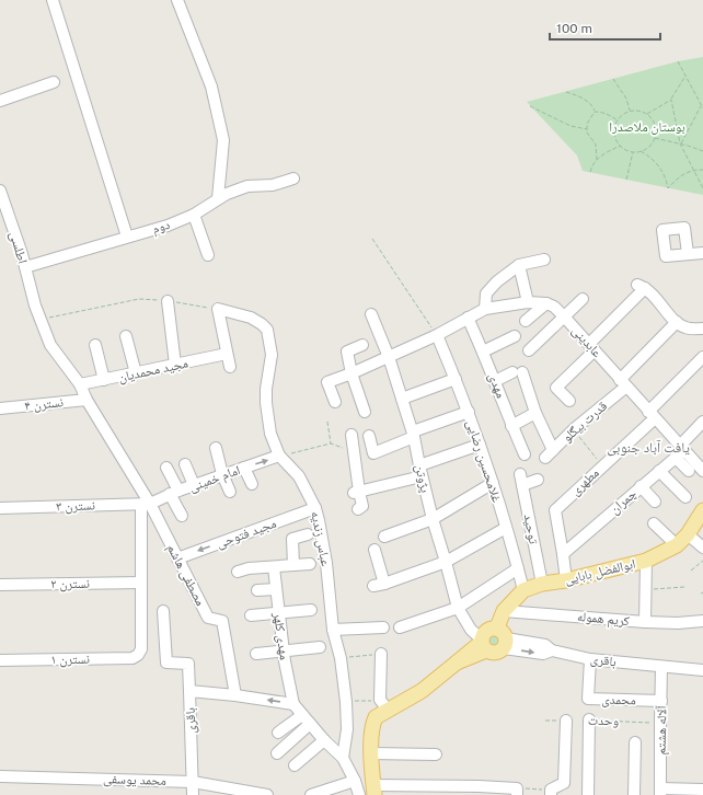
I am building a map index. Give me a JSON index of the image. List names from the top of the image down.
{
  "streets": {
    "main road": ["ابوالفضل بابایی"],
    "street": [
      "دوم",
      "اطلسی",
      "عابدینی",
      "مجید محمدیان",
      "مهدی",
      "نسترن ۴",
      "قدرت بیگلو",
      "غلامحسین رضایی",
      "امام خمینی",
      "پژوتن",
      "مطهری",
      "چمران",
      "نسترن ۳",
      "توحید",
      "مجید فتوحی",
      "عباس زندیه",
      "مصطفی هاشم",
      "نسترن ۲",
      "کریم هموله",
      "مهدی کلهر",
      "نسترن ۱",
      "باقری",
      "محمدی",
      "آلاله هشتم",
      "محمد یوسفی"
    ],
    "path": ["وحدت"]
  },
  "crossings": [
    ["دوم", "اطلسی"],
    ["اطلسی", "مصطفی هاشم"],
    ["عابدینی", "قدرت بیگلو"],
    ["عابدینی", "مطهری"],
    ["عابدینی", "چمران"],
    ["مجید محمدیان", "مصطفی هاشم"],
    ["نسترن ۴", "مصطفی هاشم"],
    ["غلامحسین رضایی", "ابوالفضل بابایی"],
    ["امام خمینی", "نسترن ۳"],
    ["امام خمینی", "عباس زندیه"],
    ["امام خمینی", "مصطفی هاشم"],
    ["مطهری", "چمران"],
    ["نسترن ۳", "مصطفی هاشم"],
    ["توحید", "ابوالفضل بابایی"],
    ["مجید فتوحی", "عباس زندیه"],
    ["مجید فتوحی", "مصطفی هاشم"],
    ["ابوالفضل بابایی", "کریم هموله"],
    ["ابوالفضل بابایی", "باقری"],
    ["مصطفی هاشم", "باقری"],
    ["نسترن ۲", "نسترن ۱"],
    ["باقری", "محمدی"],
    ["باقری", "آلاله هشتم"],
    ["باقری", "محمد یوسفی"],
    ["محمدی", "آلاله هشتم"],
    ["وحدت", "آلاله هشتم"]
  ],
  "districts": ["یافت آباد جنوبی"],
  "parks": ["بوستان ملاصدرا"],
  "scale_bar": "100 m"
}
